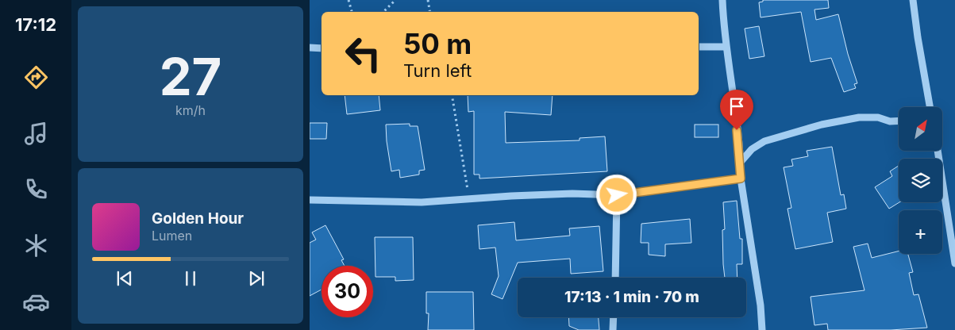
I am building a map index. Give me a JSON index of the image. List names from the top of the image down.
{
  "north": "top right",
  "page": {
    "tabs": "17:12",
    "tile": ["27", "km/h"],
    "turn": ["50 m", "Turn left"],
    "map_buttons": "+",
    "song": ["Golden Hour", "Lumen"],
    "limit": "30",
    "trip": "17:13 · 1 min · 70 m"
  }
}
